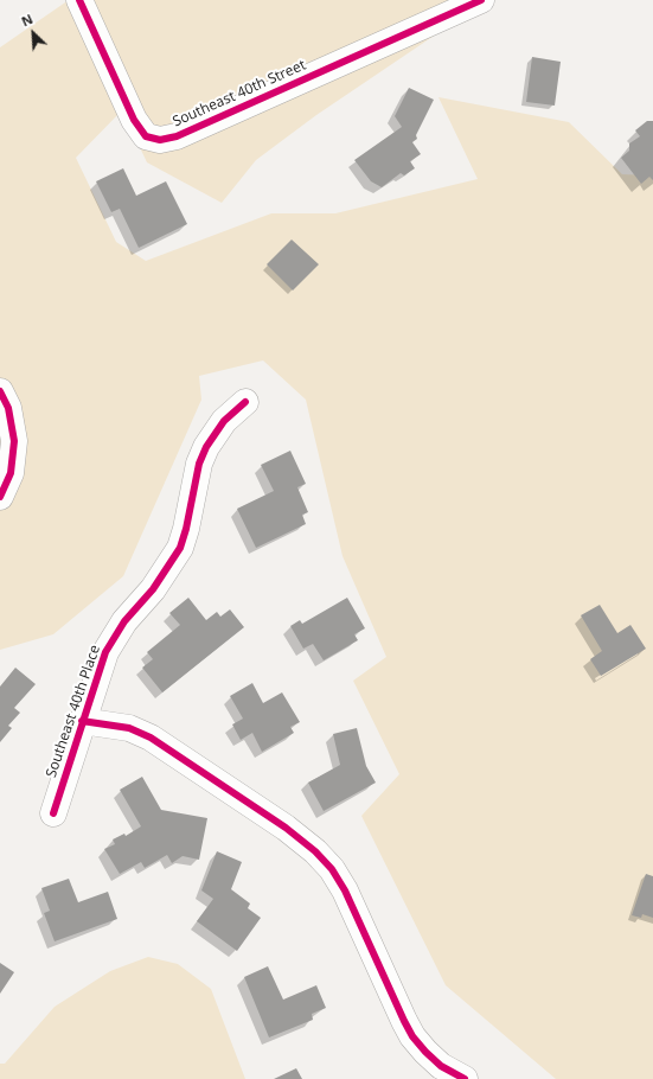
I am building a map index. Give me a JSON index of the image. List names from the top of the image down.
{
  "streets": {
    "street": ["Southeast 40th Street", "Southeast 40th Place"]
  },
  "north": "top left"
}
